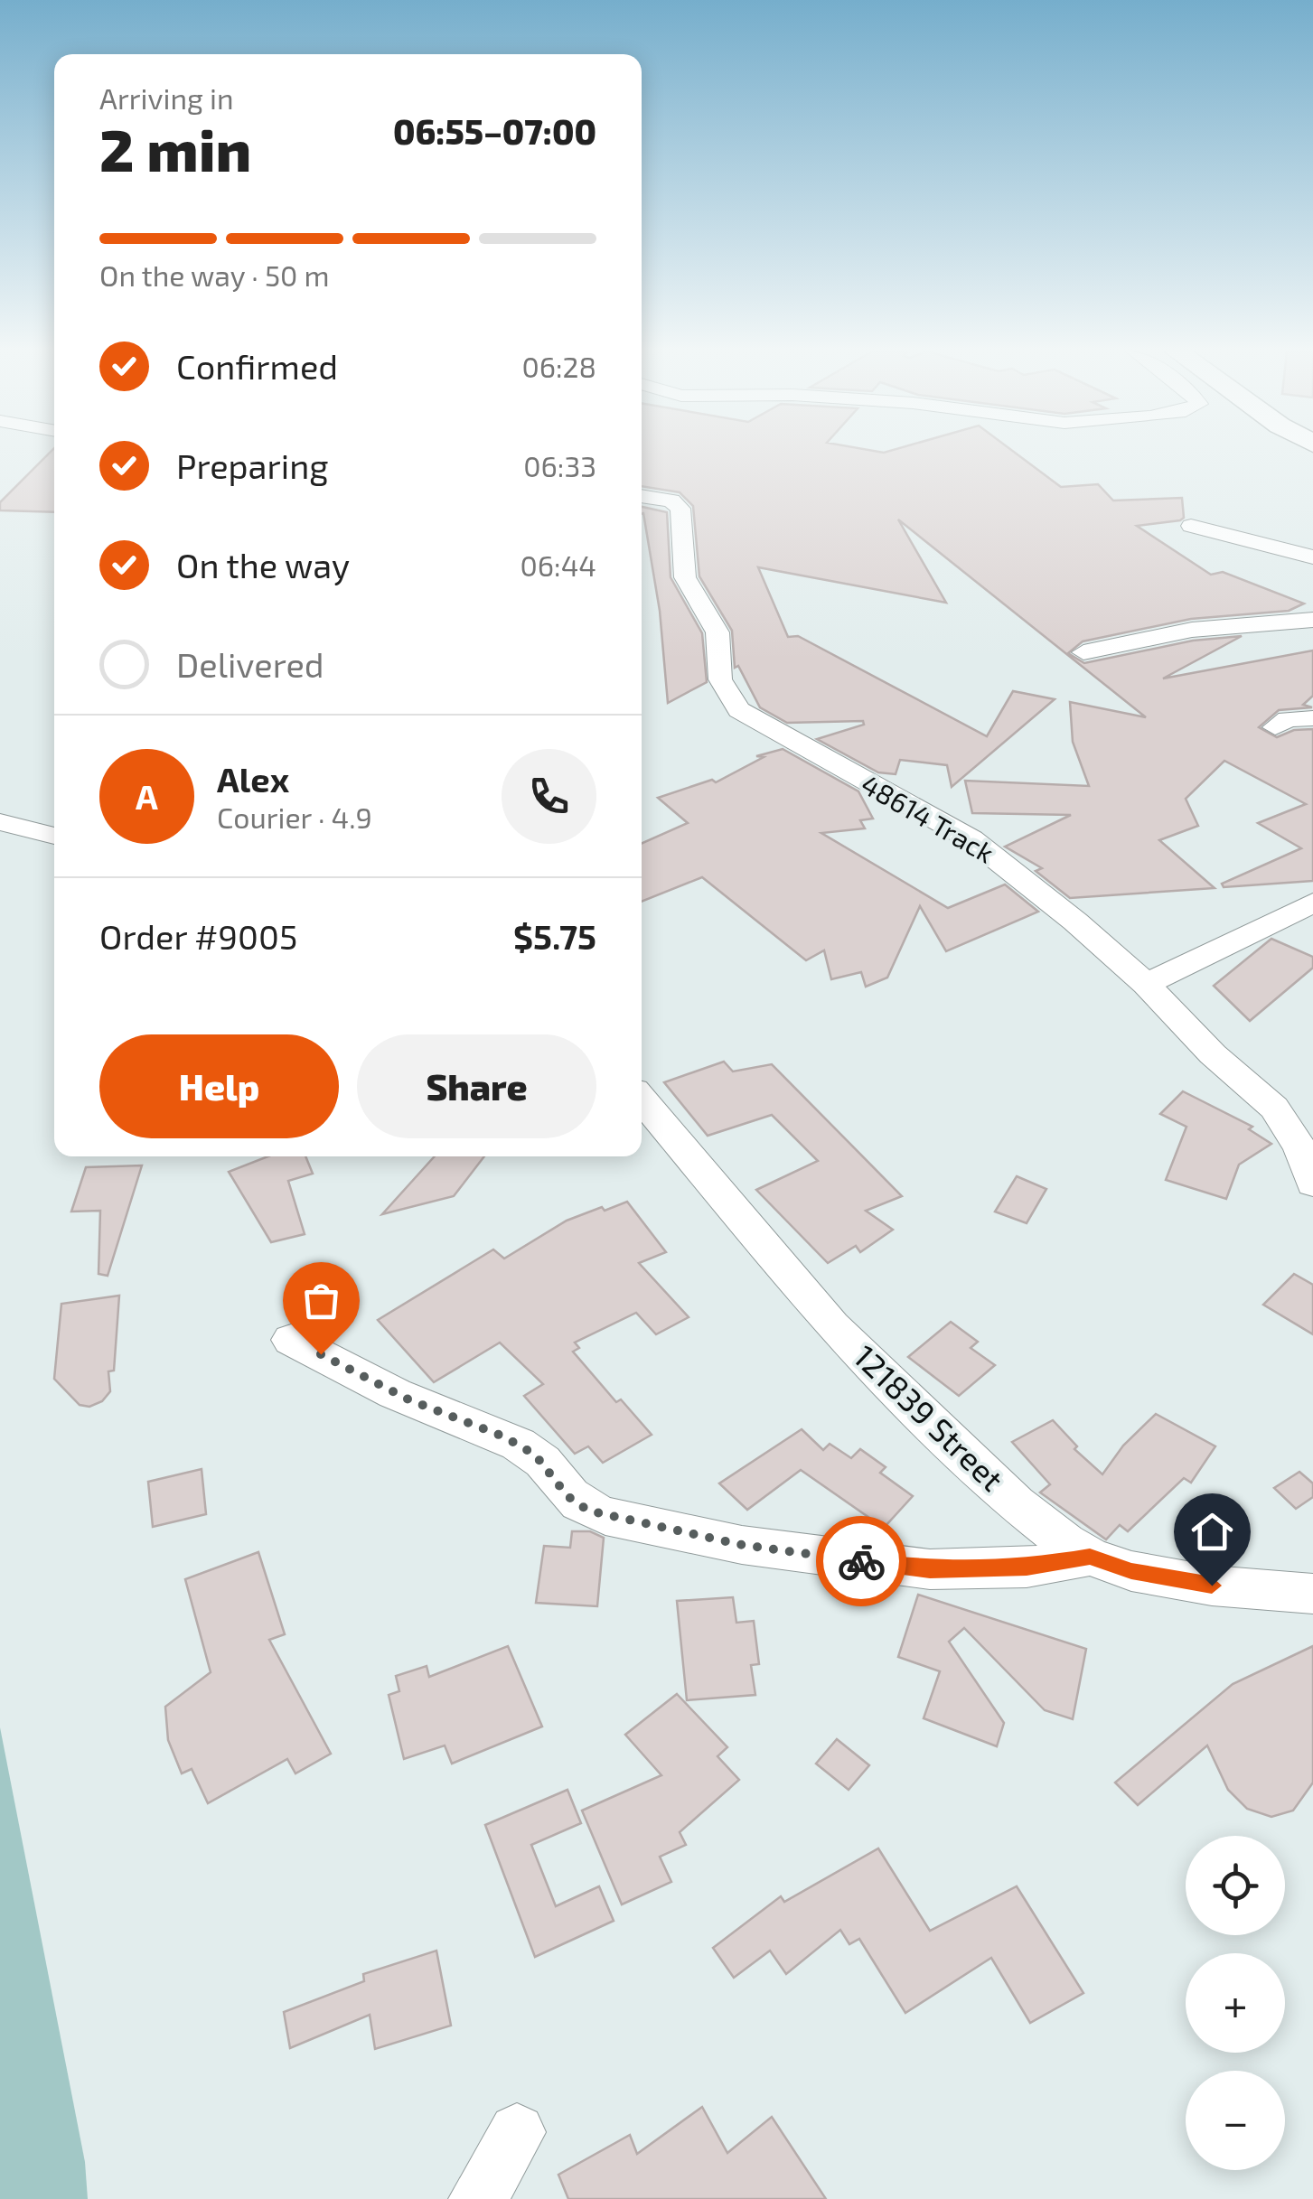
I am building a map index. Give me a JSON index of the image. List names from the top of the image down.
{
  "streets": {
    "street": ["48614 Track", "121839 Street"]
  },
  "page": {
    "heading": ["2 min", "Arriving in", "06:55–07:00"],
    "panel": [
      "Alex",
      "Courier · 4.9",
      "Order #9005",
      "$5.75"
    ],
    "bar": "On the way · 50 m",
    "list": [
      ["Confirmed", "06:28"],
      ["Preparing", "06:33"],
      ["On the way", "06:44"],
      "Delivered"
    ],
    "round": "A",
    "buttons": ["Help", "Share"],
    "map_buttons": ["+", "−"]
  }
}
